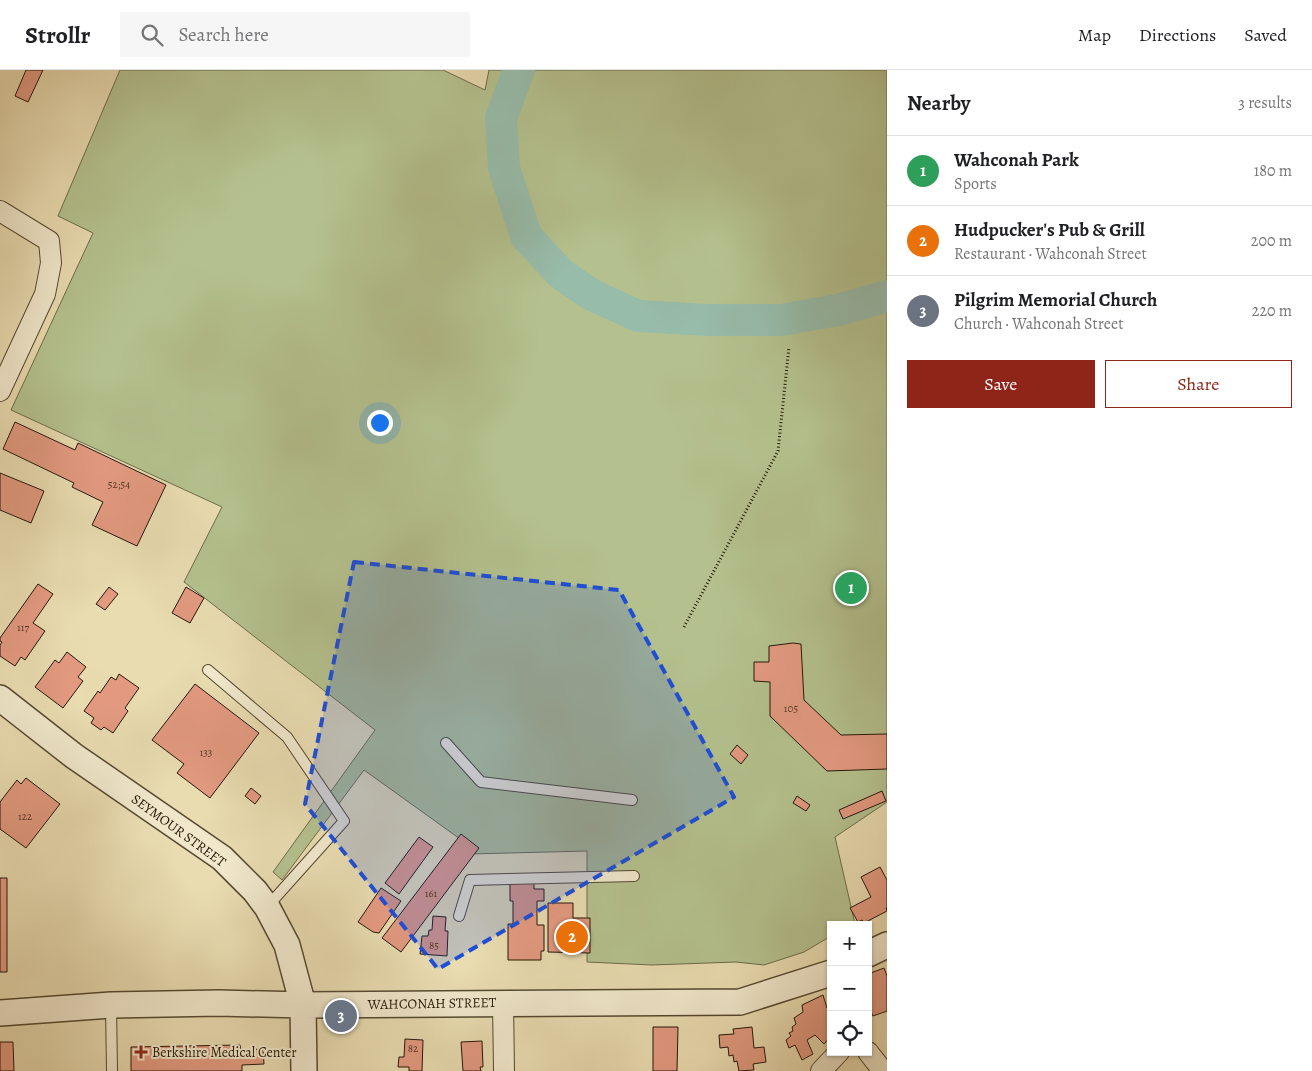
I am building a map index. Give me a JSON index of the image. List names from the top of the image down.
{
  "streets": {
    "street": ["SEYMOUR STREET", "WAHCONAH STREET"]
  },
  "crossings": [
    ["SEYMOUR STREET", "WAHCONAH STREET"]
  ],
  "places": {
    "health": ["Berkshire Medical Center"]
  },
  "house_numbers": [
    "52;54",
    "117",
    "105",
    "133",
    "122",
    "161",
    "85",
    "82"
  ],
  "page": {
    "header": "Strollr",
    "search": "Search here",
    "nav": ["Map", "Directions", "Saved"],
    "heading": ["Nearby", "3 results"],
    "list": [
      {
        "mark": "1",
        "name": "Wahconah Park",
        "note": "Sports",
        "value": "180 m"
      },
      {
        "mark": "2",
        "name": "Hudpucker's Pub & Grill",
        "note": "Restaurant · Wahconah Street",
        "value": "200 m"
      },
      {
        "mark": "3",
        "name": "Pilgrim Memorial Church",
        "note": "Church · Wahconah Street",
        "value": "220 m"
      }
    ],
    "buttons": ["Save", "Share"],
    "pins": ["1", "2", "3"],
    "map_buttons": ["+", "−"]
  }
}
